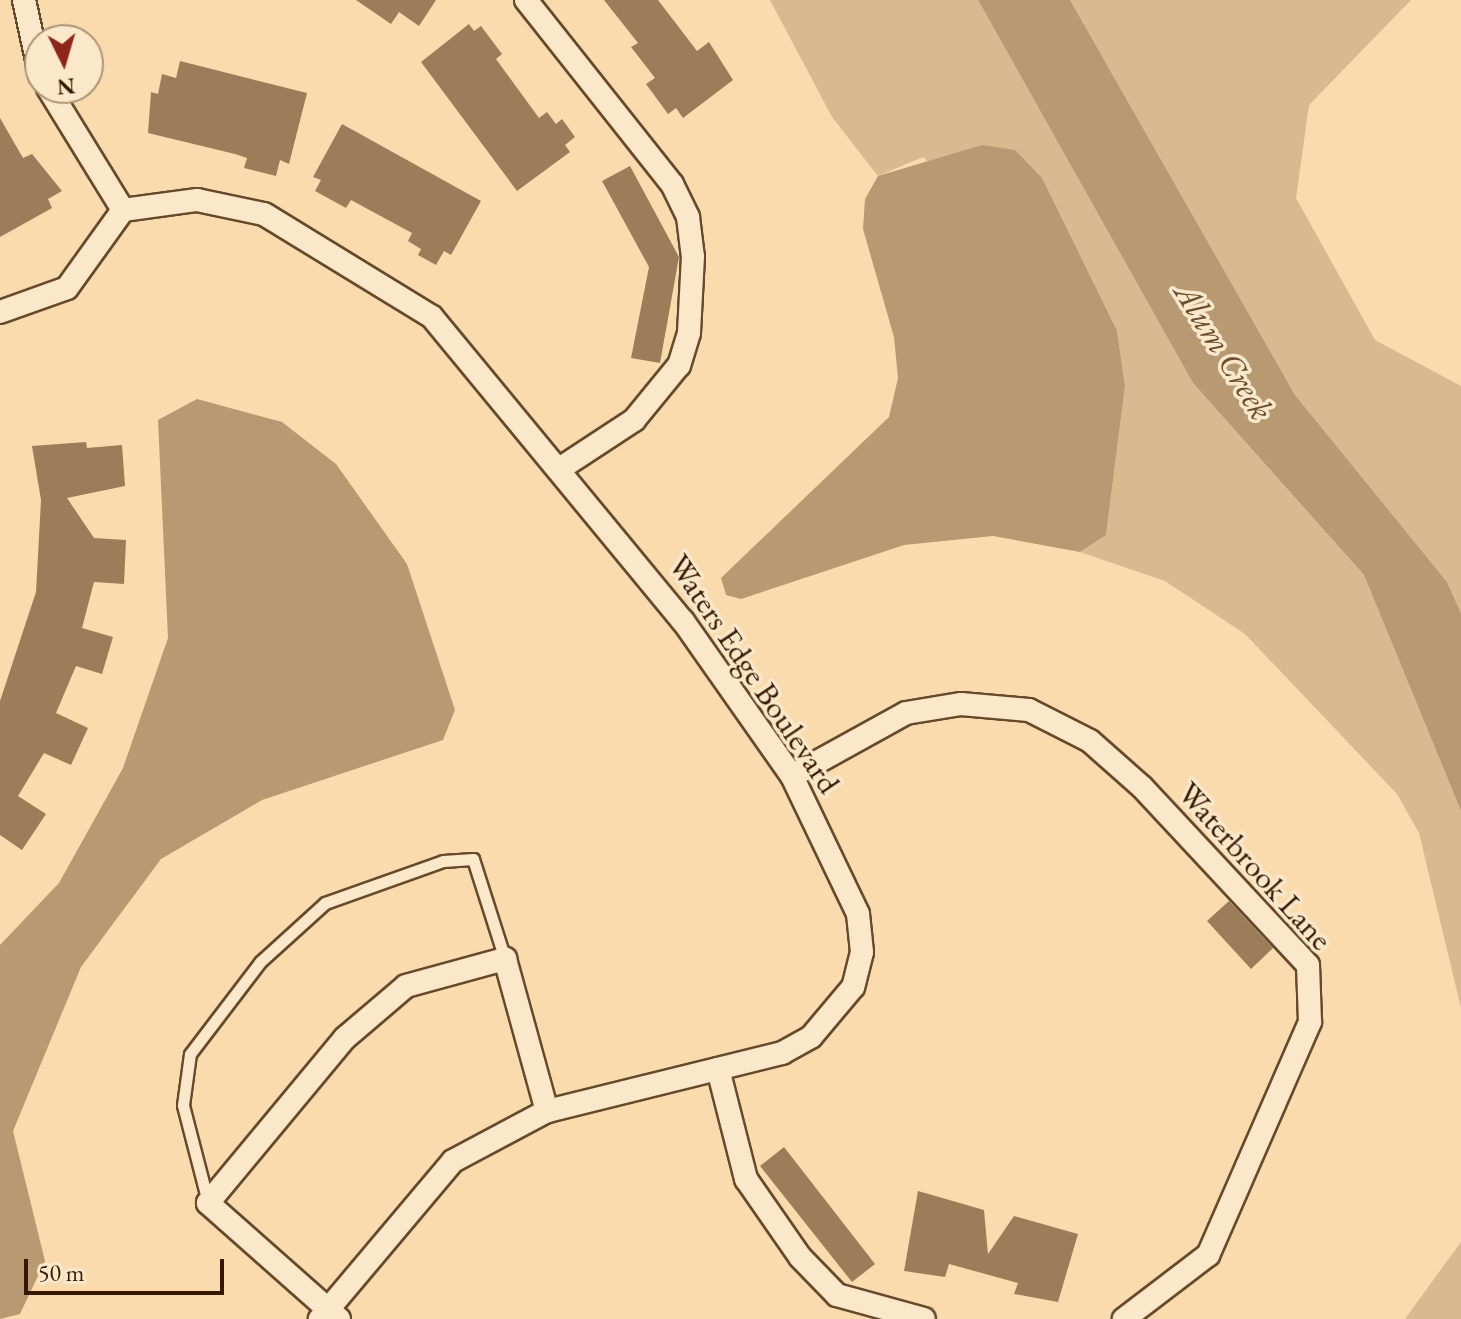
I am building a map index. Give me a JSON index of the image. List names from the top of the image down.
{
  "streets": {
    "street": ["Waters Edge Boulevard", "Waterbrook Lane"]
  },
  "crossings": [
    ["Waters Edge Boulevard", "Waterbrook Lane"]
  ],
  "water": ["Alum Creek"],
  "scale_bar": "50 m",
  "north": "bottom"
}
